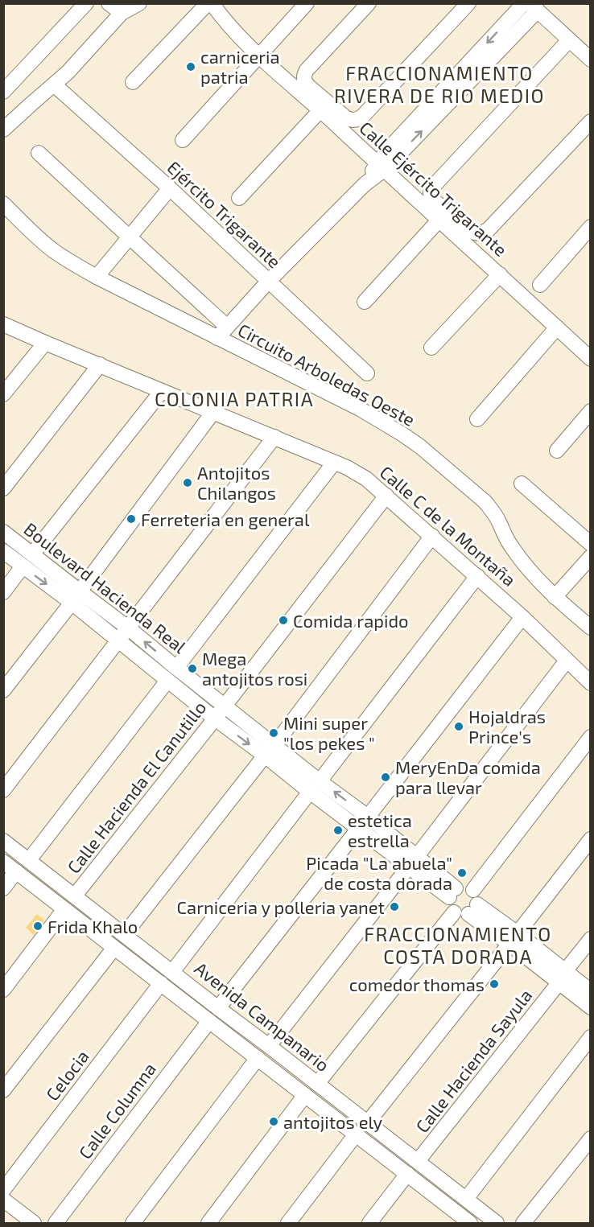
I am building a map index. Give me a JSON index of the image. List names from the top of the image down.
{
  "streets": {
    "street": [
      "Calle Ejército Trigarante",
      "Ejército Trigarante",
      "Circuito Arboledas Oeste",
      "Calle C de la Montaña",
      "Boulevard Hacienda Real",
      "Calle Hacienda El Canutillo",
      "Avenida Campanario",
      "Calle Hacienda Sayula",
      "Celocia",
      "Calle Columna"
    ]
  },
  "crossings": [
    ["Calle C de la Montaña", "Calle Hacienda El Canutillo"],
    ["Boulevard Hacienda Real", "Calle Hacienda El Canutillo"],
    ["Calle Hacienda El Canutillo", "Avenida Campanario"],
    ["Avenida Campanario", "Calle Hacienda Sayula"],
    ["Avenida Campanario", "Celocia"],
    ["Avenida Campanario", "Calle Columna"]
  ],
  "districts": ["FRACCIONAMIENTO RIVERA DE RIO MEDIO", "COLONIA PATRIA", "FRACCIONAMIENTO COSTA DORADA"],
  "places": [
    "carniceria patria",
    "Antojitos Chilangos",
    "Ferreteria en general",
    "Comida rapido",
    "Mega antojitos rosi",
    "Hojaldras Prince's",
    "Mini super \"los pekes \"",
    "MeryEnDa comida para llevar",
    "estetica estrella",
    "Picada \"La abuela\" de costa dorada",
    "Carniceria y polleria yanet",
    "Frida Khalo",
    "comedor thomas",
    "antojitos ely"
  ]
}
